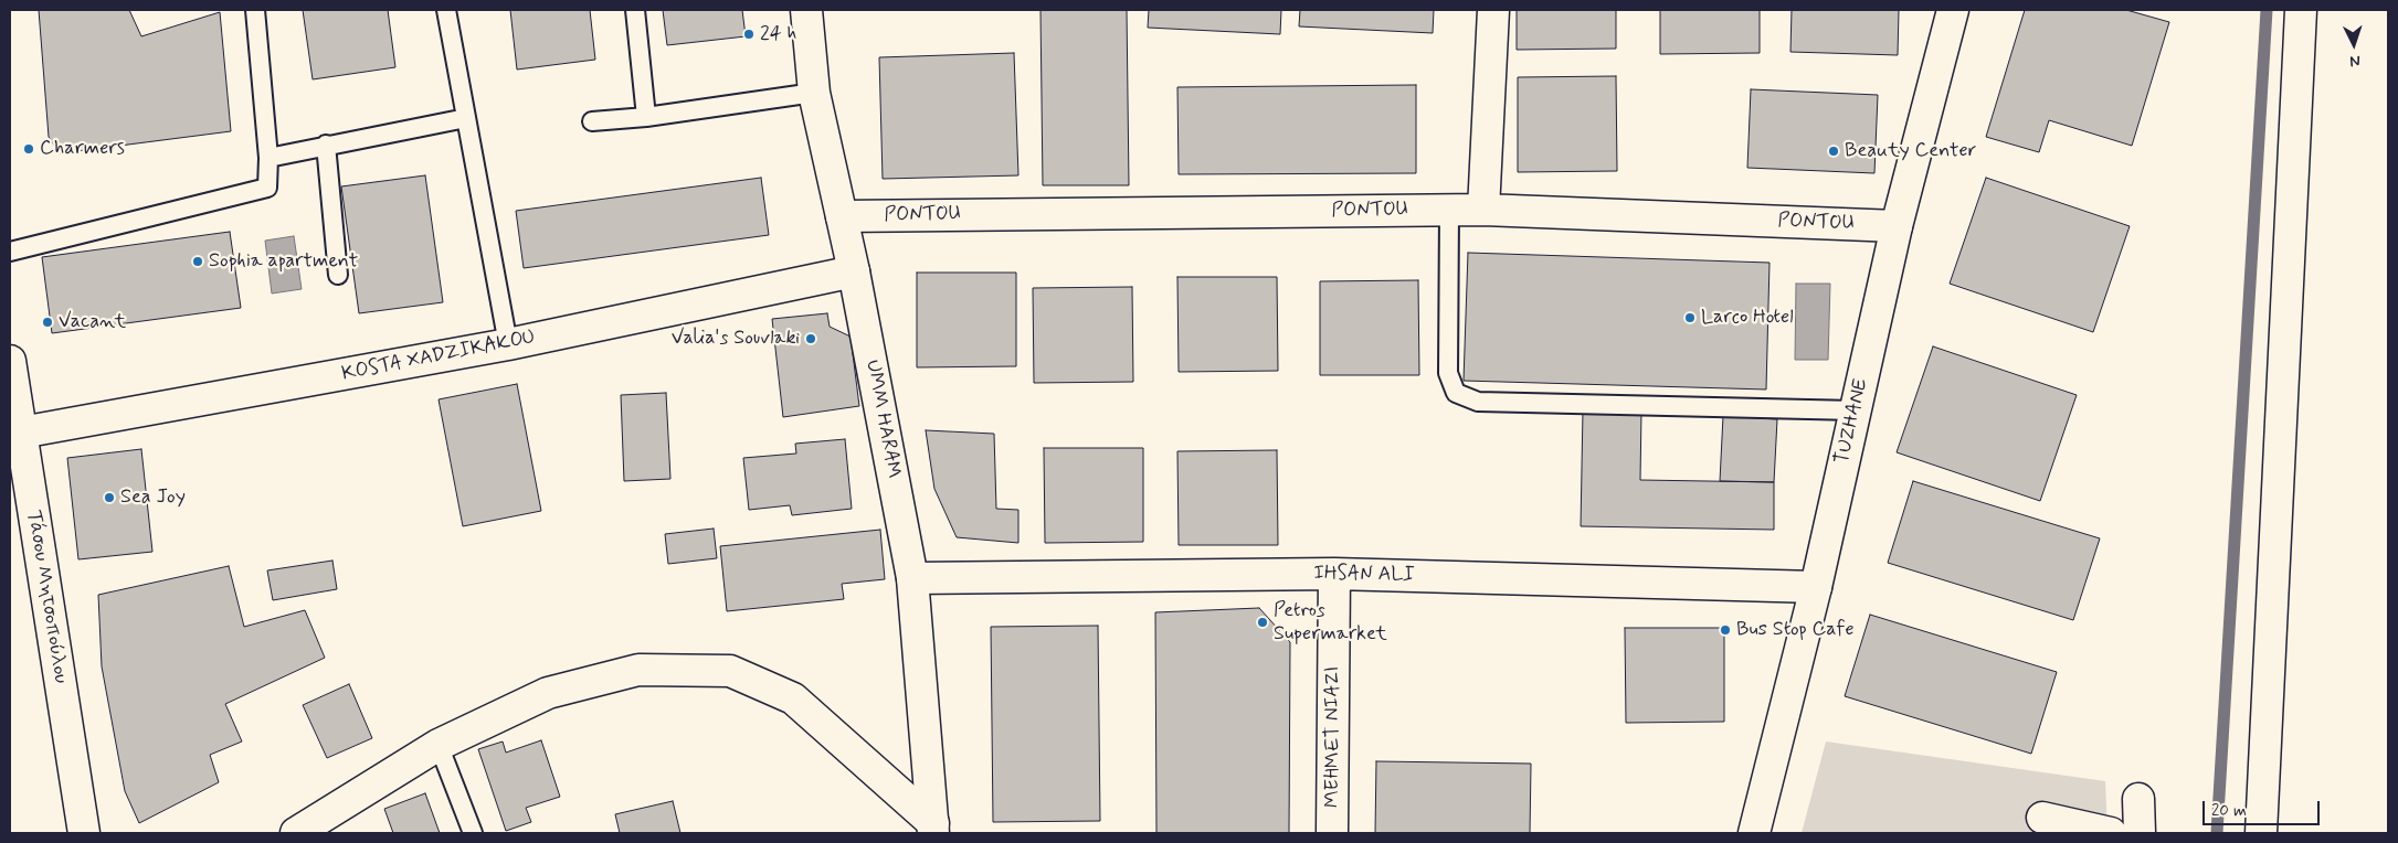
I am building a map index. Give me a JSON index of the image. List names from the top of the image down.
{
  "streets": {
    "street": [
      "PONTOU",
      "KOSTA XADZIKAKOU",
      "UMM HARAM",
      "TUZHANE",
      "IHSAN ALI",
      "Τάσου Μητσοπούλου",
      "MEHMET NIAZI"
    ]
  },
  "crossings": [
    ["PONTOU", "UMM HARAM"],
    ["PONTOU", "TUZHANE"],
    ["KOSTA XADZIKAKOU", "UMM HARAM"],
    ["KOSTA XADZIKAKOU", "Τάσου Μητσοπούλου"],
    ["UMM HARAM", "IHSAN ALI"],
    ["TUZHANE", "IHSAN ALI"],
    ["IHSAN ALI", "MEHMET NIAZI"]
  ],
  "places": [
    "24 h",
    "Charmers",
    "Beauty Center",
    "Sophia apartment",
    "Larco Hotel",
    "Vacant",
    "Valia's Souvlaki",
    "Sea Joy",
    "Petros Supermarket",
    "Bus Stop Cafe"
  ],
  "scale_bar": "20 m",
  "north": "bottom"
}
